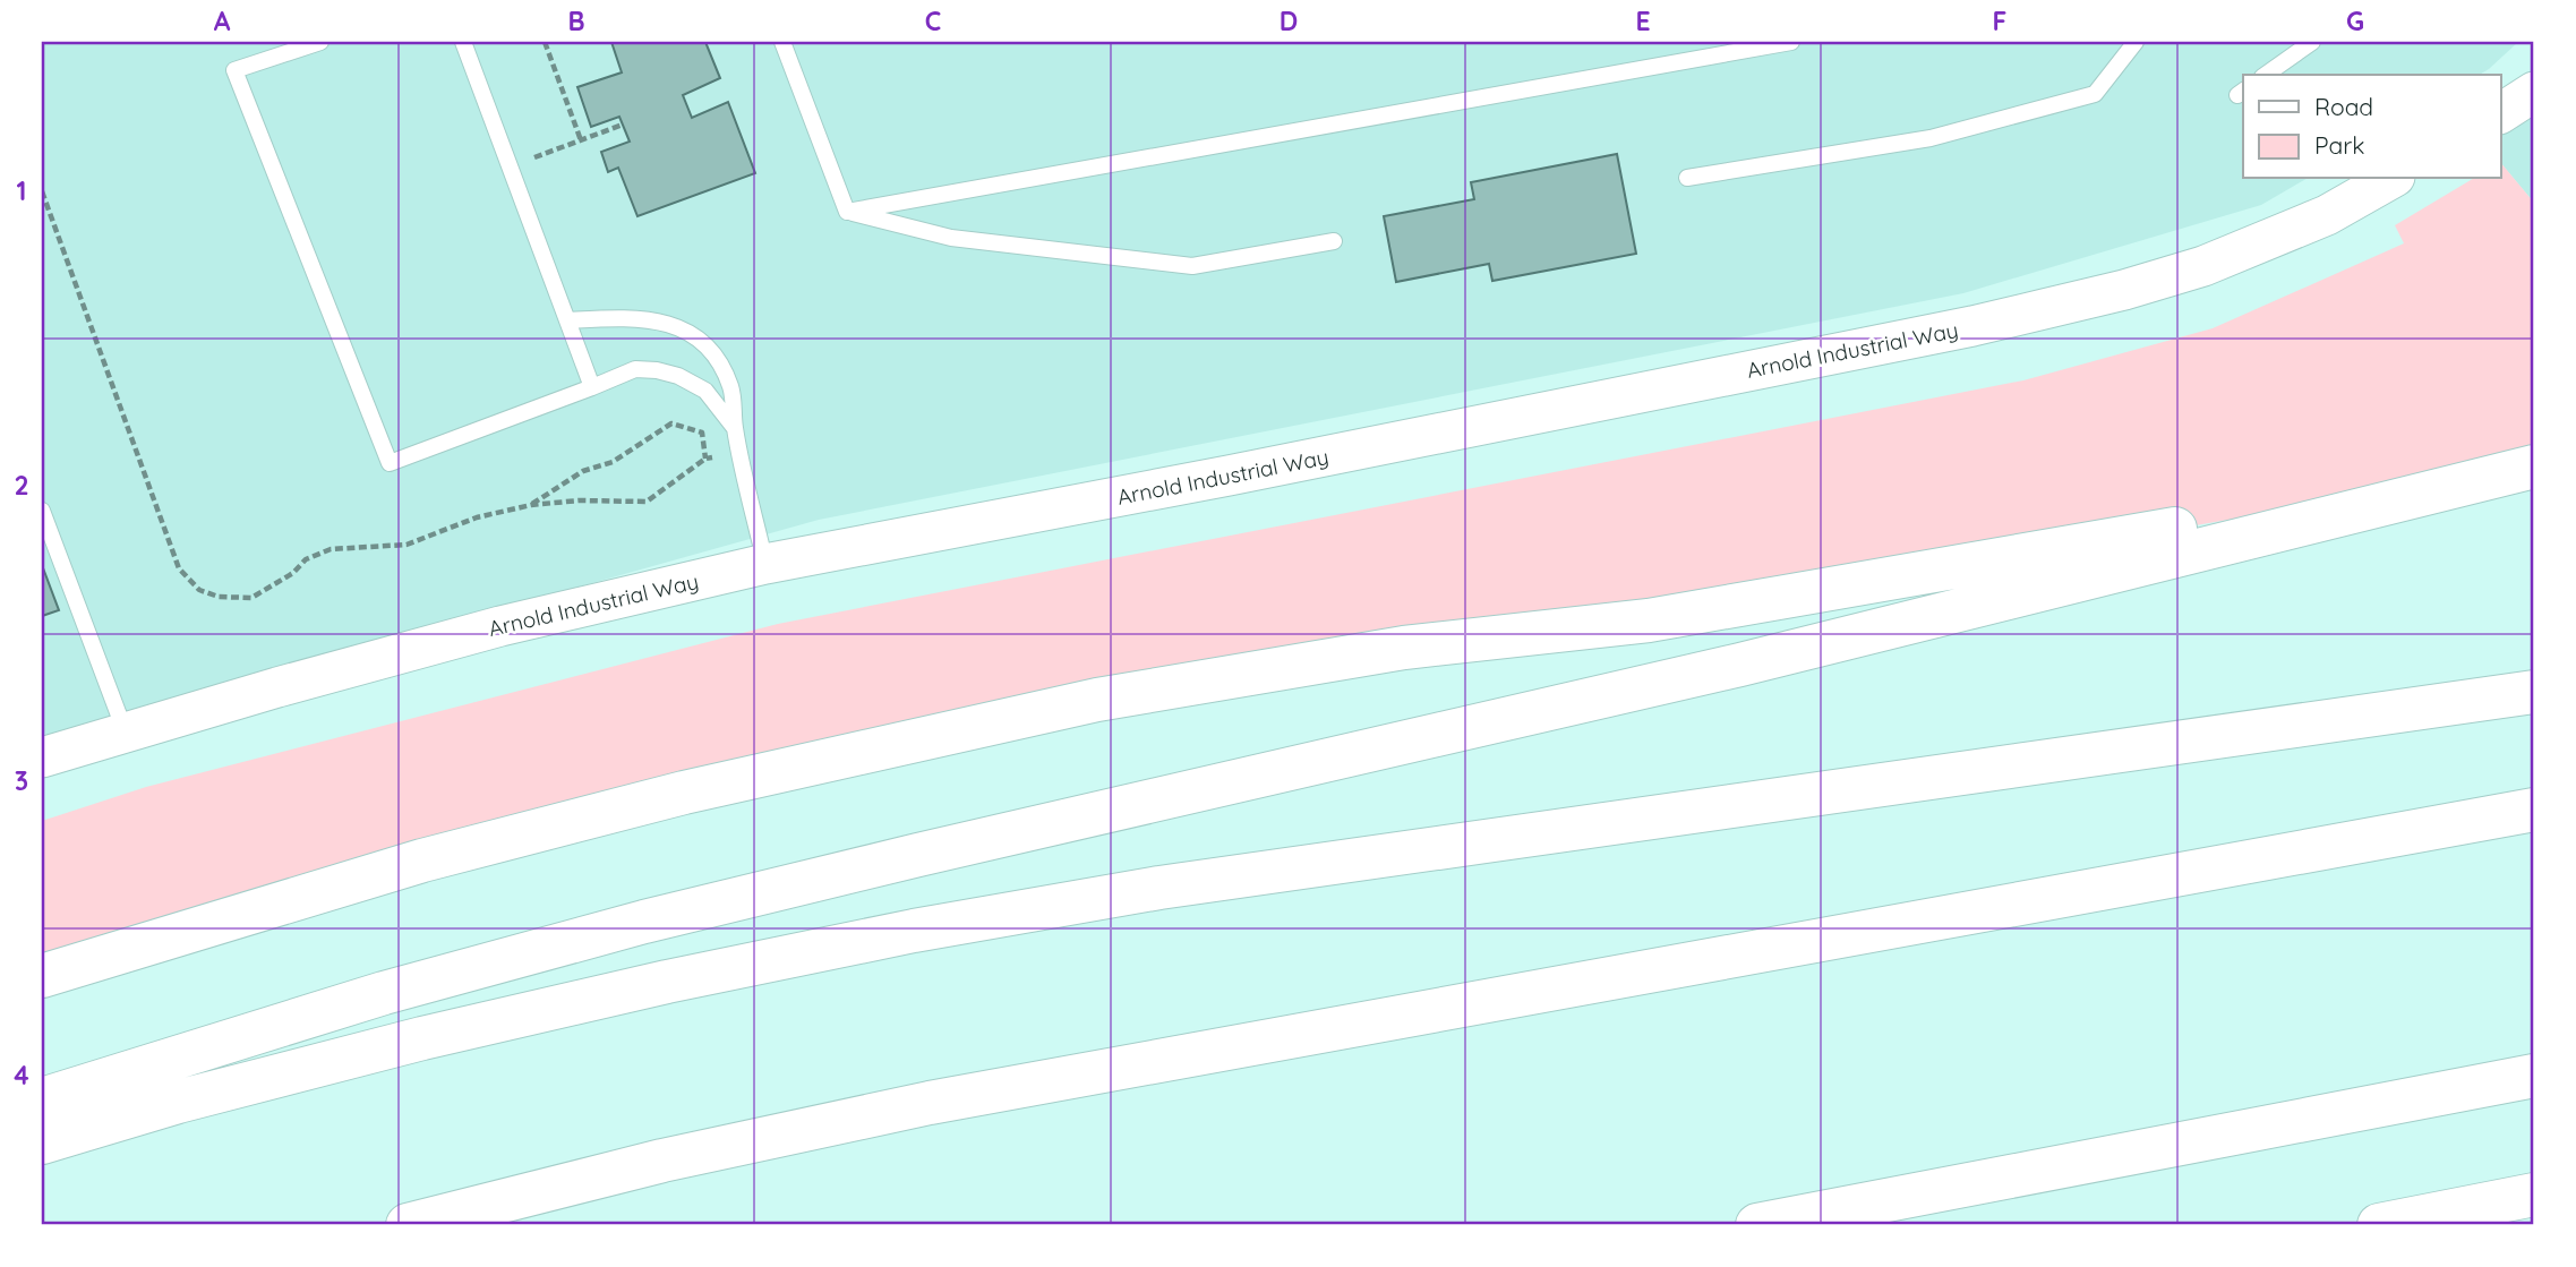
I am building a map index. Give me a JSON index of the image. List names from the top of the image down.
{
  "streets": {
    "street": ["Arnold Industrial Way"]
  },
  "legend": ["Road", "Park"],
  "grid": {
    "columns": [
      "A",
      "B",
      "C",
      "D",
      "E",
      "F",
      "G"
    ],
    "rows": [
      "1",
      "2",
      "3",
      "4"
    ]
  }
}
